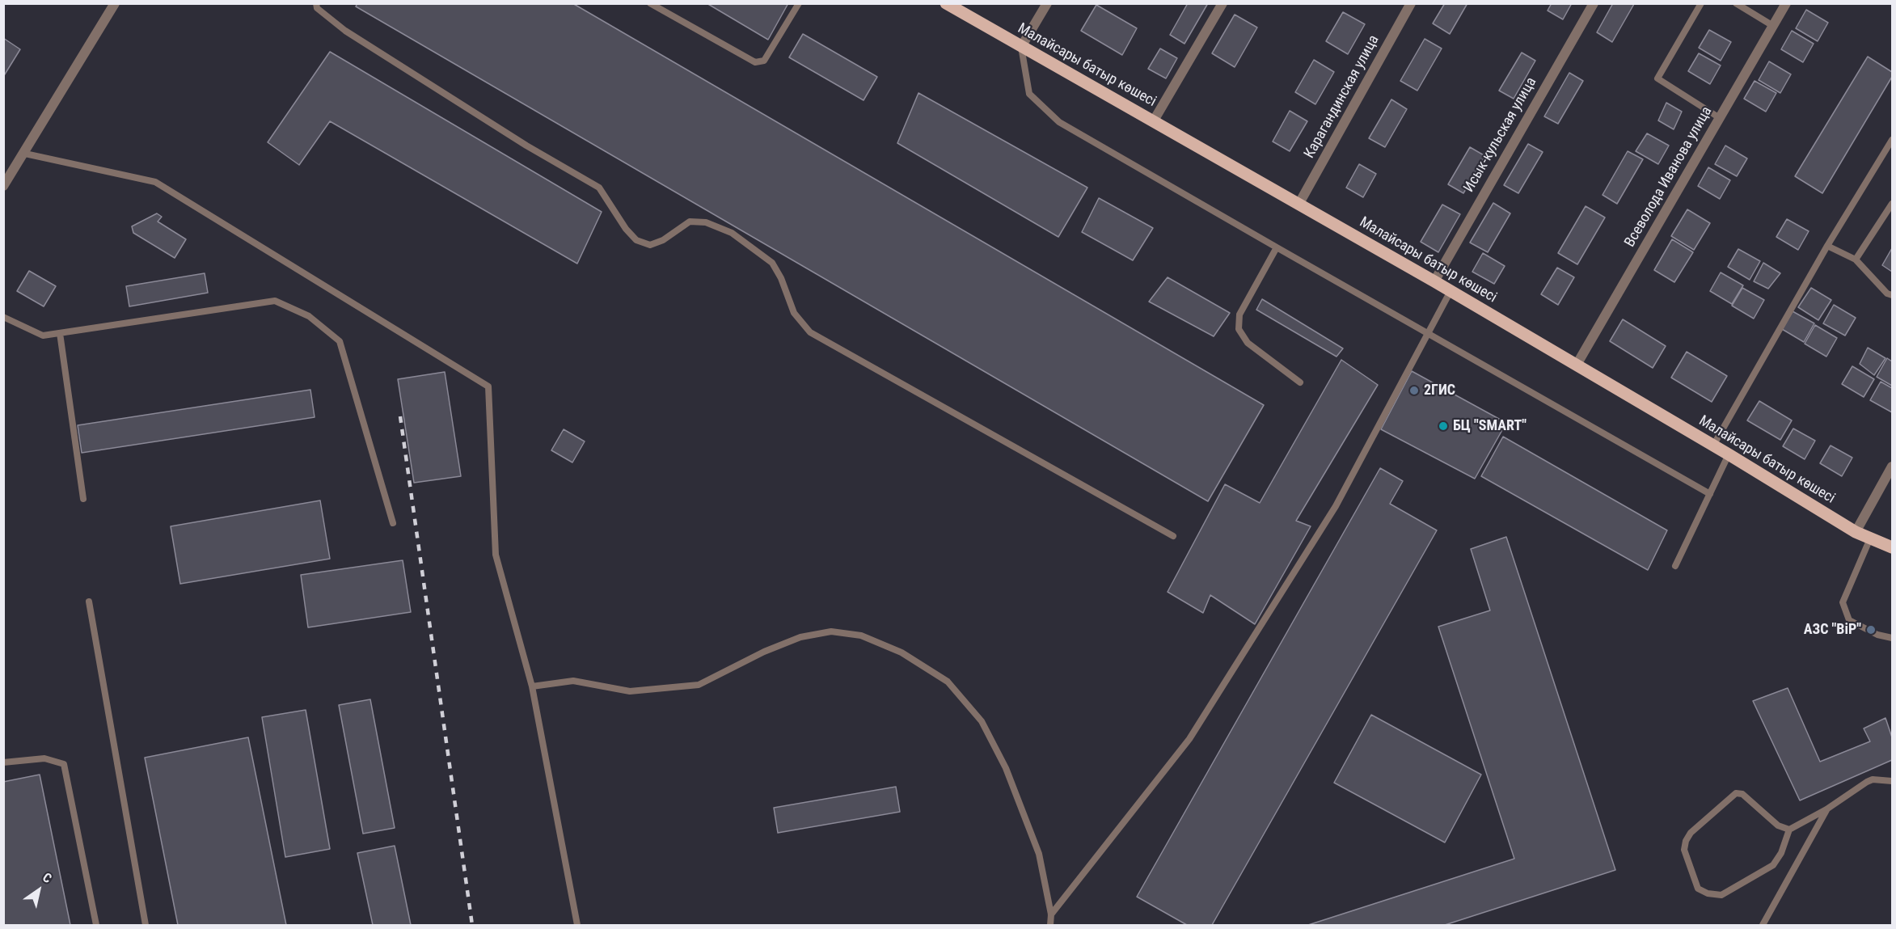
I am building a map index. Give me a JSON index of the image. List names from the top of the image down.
{
  "streets": {
    "main road": ["Малайсары батыр көшесі"],
    "street": ["Карагандинская улица", "Исык-кульская улица", "Всеволода Иванова улица"]
  },
  "crossings": [
    ["Малайсары батыр көшесі", "Карагандинская улица"],
    ["Малайсары батыр көшесі", "Исык-кульская улица"],
    ["Малайсары батыр көшесі", "Всеволода Иванова улица"]
  ],
  "places": ["2ГИС", "БЦ \"SMART\"", "АЗС \"BiP\""],
  "north": "top right"
}
